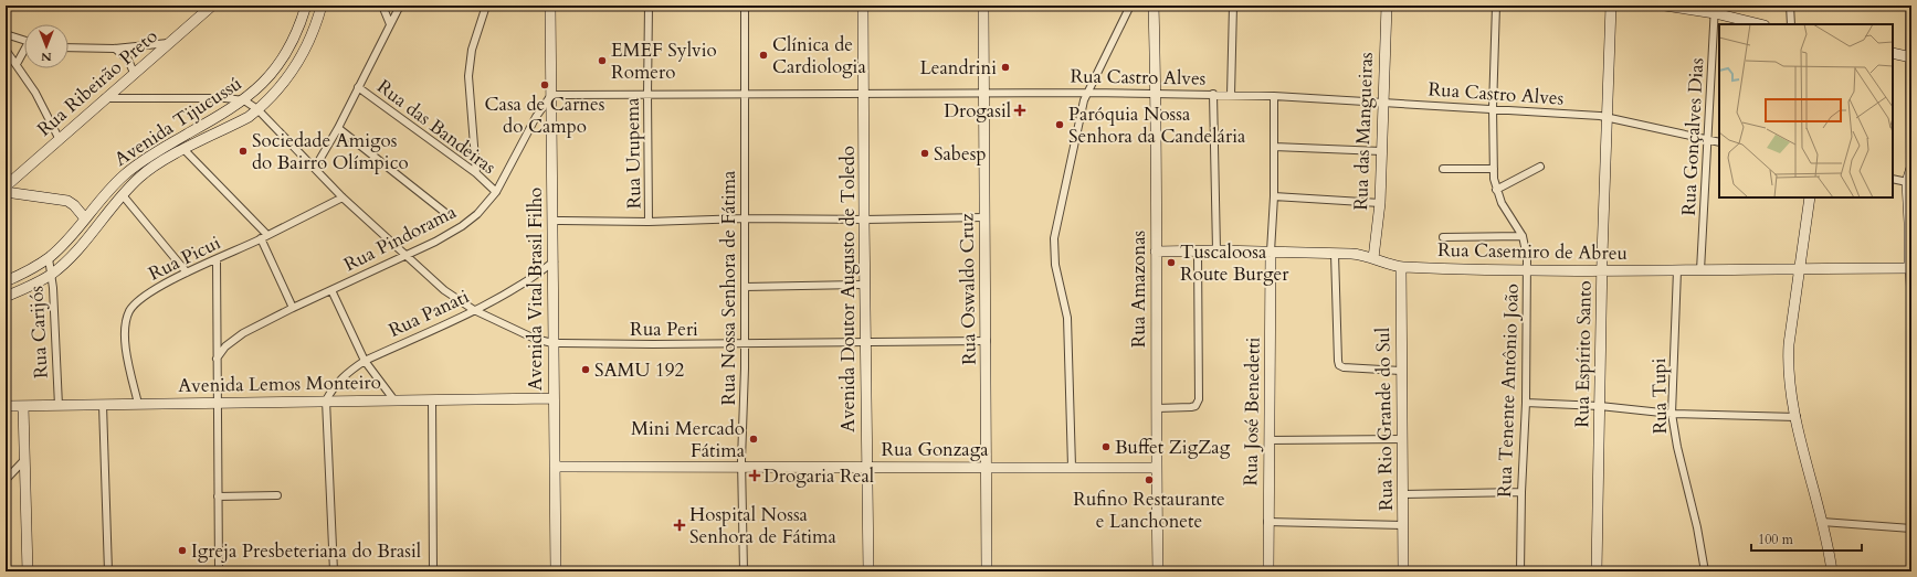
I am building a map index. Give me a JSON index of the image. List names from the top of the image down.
{
  "streets": {
    "street": [
      "Rua Castro Alves",
      "Rua Ribeirão Preto",
      "Avenida Tijucussú",
      "Rua das Bandeiras",
      "Rua das Mangueiras",
      "Rua Gonçalves Dias",
      "Rua Urupema",
      "Rua Pindorama",
      "Rua Casemiro de Abreu",
      "Rua Picui",
      "Rua Nossa Senhora de Fátima",
      "Avenida Vital Brasil Filho",
      "Avenida Doutor Augusto de Toledo",
      "Rua Oswaldo Cruz",
      "Rua Amazonas",
      "Rua Panati",
      "Rua Peri",
      "Rua Carijós",
      "Rua Espírito Santo",
      "Avenida Lemos Monteiro",
      "Rua Tenente Antônio João",
      "Rua Tupi",
      "Rua José Benedetti",
      "Rua Rio Grande do Sul",
      "Rua Gonzaga"
    ]
  },
  "crossings": [
    ["Rua Castro Alves", "Rua das Mangueiras"],
    ["Rua Castro Alves", "Rua Gonçalves Dias"],
    ["Rua Castro Alves", "Rua Urupema"],
    ["Rua Castro Alves", "Rua Pindorama"],
    ["Rua Castro Alves", "Rua Nossa Senhora de Fátima"],
    ["Rua Castro Alves", "Avenida Vital Brasil Filho"],
    ["Rua Castro Alves", "Avenida Doutor Augusto de Toledo"],
    ["Rua Castro Alves", "Rua Oswaldo Cruz"],
    ["Rua Castro Alves", "Rua Amazonas"],
    ["Rua Castro Alves", "Rua Espírito Santo"],
    ["Rua Castro Alves", "Rua Tenente Antônio João"],
    ["Avenida Tijucussú", "Rua Peri"],
    ["Avenida Tijucussú", "Rua Carijós"],
    ["Rua das Bandeiras", "Rua Pindorama"],
    ["Rua das Mangueiras", "Rua Casemiro de Abreu"],
    ["Rua Gonçalves Dias", "Rua Casemiro de Abreu"],
    ["Rua Pindorama", "Avenida Vital Brasil Filho"],
    ["Rua Pindorama", "Rua Peri"],
    ["Rua Casemiro de Abreu", "Rua Amazonas"],
    ["Rua Casemiro de Abreu", "Rua Espírito Santo"],
    ["Rua Casemiro de Abreu", "Rua Tenente Antônio João"],
    ["Rua Casemiro de Abreu", "Rua Tupi"],
    ["Rua Casemiro de Abreu", "Rua José Benedetti"],
    ["Rua Casemiro de Abreu", "Rua Rio Grande do Sul"],
    ["Rua Picui", "Rua Peri"],
    ["Rua Picui", "Avenida Lemos Monteiro"],
    ["Rua Nossa Senhora de Fátima", "Rua Peri"],
    ["Rua Nossa Senhora de Fátima", "Rua Gonzaga"],
    ["Avenida Vital Brasil Filho", "Rua Panati"],
    ["Avenida Vital Brasil Filho", "Rua Peri"],
    ["Avenida Vital Brasil Filho", "Avenida Lemos Monteiro"],
    ["Avenida Vital Brasil Filho", "Rua Gonzaga"],
    ["Avenida Doutor Augusto de Toledo", "Rua Peri"],
    ["Avenida Doutor Augusto de Toledo", "Rua Gonzaga"],
    ["Rua Oswaldo Cruz", "Rua Peri"],
    ["Rua Oswaldo Cruz", "Rua Gonzaga"],
    ["Rua Amazonas", "Rua Gonzaga"],
    ["Rua Panati", "Rua Peri"],
    ["Rua Panati", "Avenida Lemos Monteiro"],
    ["Rua Carijós", "Avenida Lemos Monteiro"]
  ],
  "places": {
    "other": [
      "Clínica de Cardiologia",
      "EMEF Sylvio Romero",
      "Leandrini",
      "Casa de Carnes do Campo",
      "Paróquia Nossa Senhora da Candelária",
      "Sociedade Amigos do Bairro Olímpico",
      "Sabesp",
      "Tuscaloosa Route Burger",
      "SAMU 192",
      "Mini Mercado Fátima",
      "Buffet ZigZag",
      "Rufino Restaurante e Lanchonete",
      "Igreja Presbeteriana do Brasil"
    ],
    "health": ["Drogasil", "Drogaria Real", "Hospital Nossa Senhora de Fátima"]
  },
  "scale_bar": "100 m",
  "north": "bottom"
}
